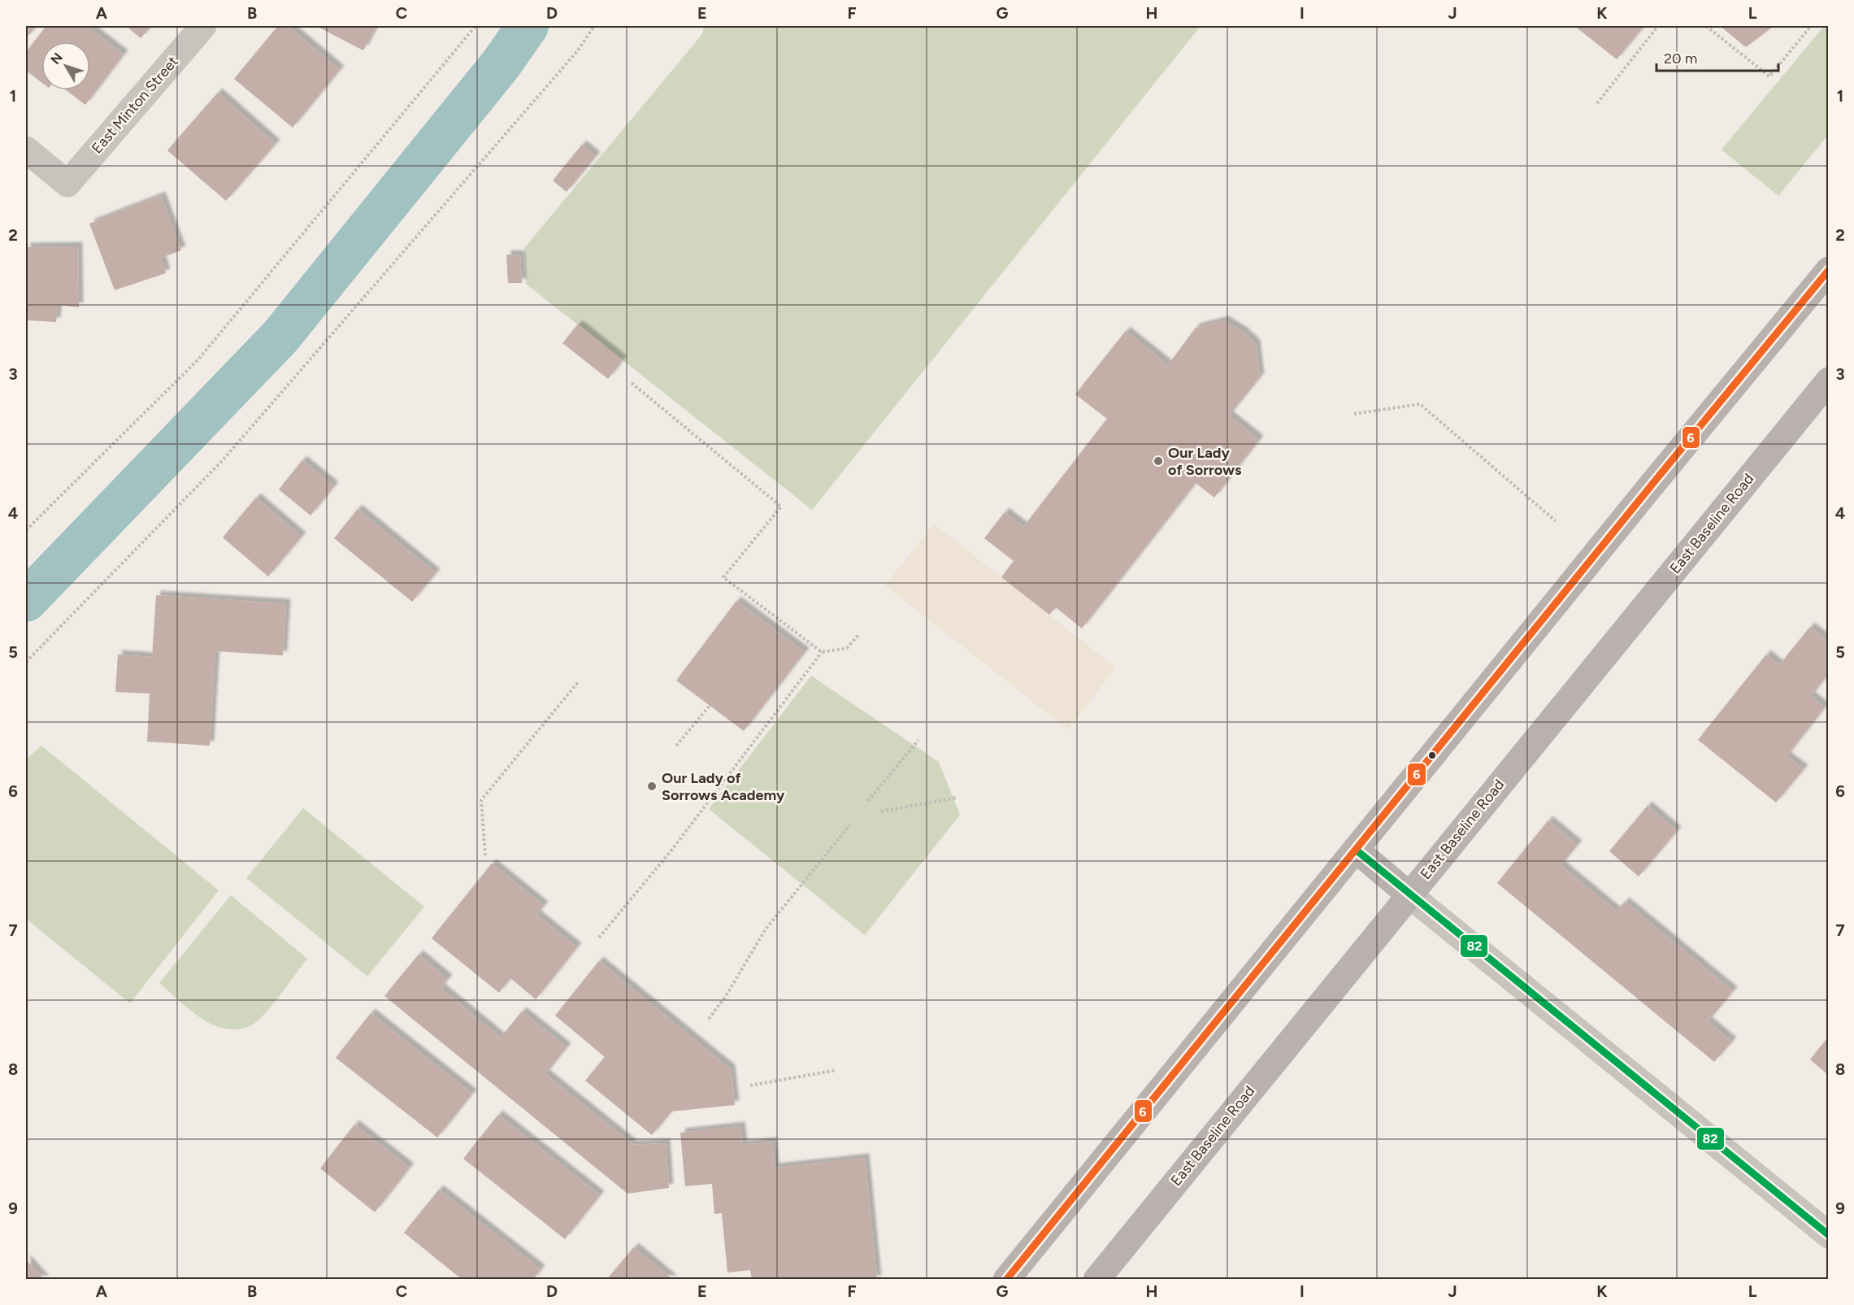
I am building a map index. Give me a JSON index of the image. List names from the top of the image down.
{
  "streets": {
    "main road": ["East Baseline Road"],
    "street": ["East Minton Street"]
  },
  "places": ["Our Lady of Sorrows", "Our Lady of Sorrows Academy"],
  "lines": ["transit line 6", "transit line 82"],
  "scale_bar": "20 m",
  "north": "top left",
  "grid": {
    "columns": [
      "A",
      "B",
      "C",
      "D",
      "E",
      "F",
      "G",
      "H",
      "I",
      "J",
      "K",
      "L"
    ],
    "rows": [
      "1",
      "2",
      "3",
      "4",
      "5",
      "6",
      "7",
      "8",
      "9"
    ]
  }
}
